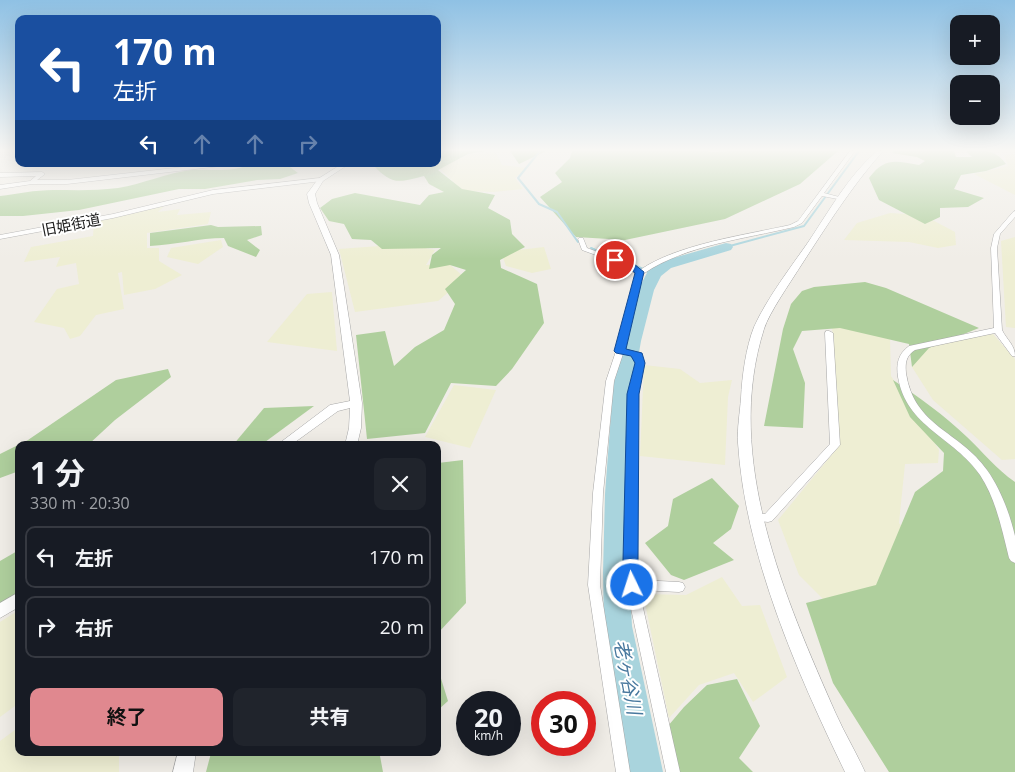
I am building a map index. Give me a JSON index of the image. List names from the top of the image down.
{
  "streets": {
    "street": ["旧姫街道"]
  },
  "water": ["老ヶ谷川"],
  "page": {
    "map_buttons": ["+", "−"],
    "turn": ["170 m", "左折"],
    "heading": ["1 分", "330 m · 20:30"],
    "list": [
      {
        "name": "左折",
        "value": "170 m"
      },
      {
        "name": "右折",
        "value": "20 m"
      }
    ],
    "buttons": ["終了", "共有"],
    "speed": "20 km/h",
    "limit": "30"
  }
}
